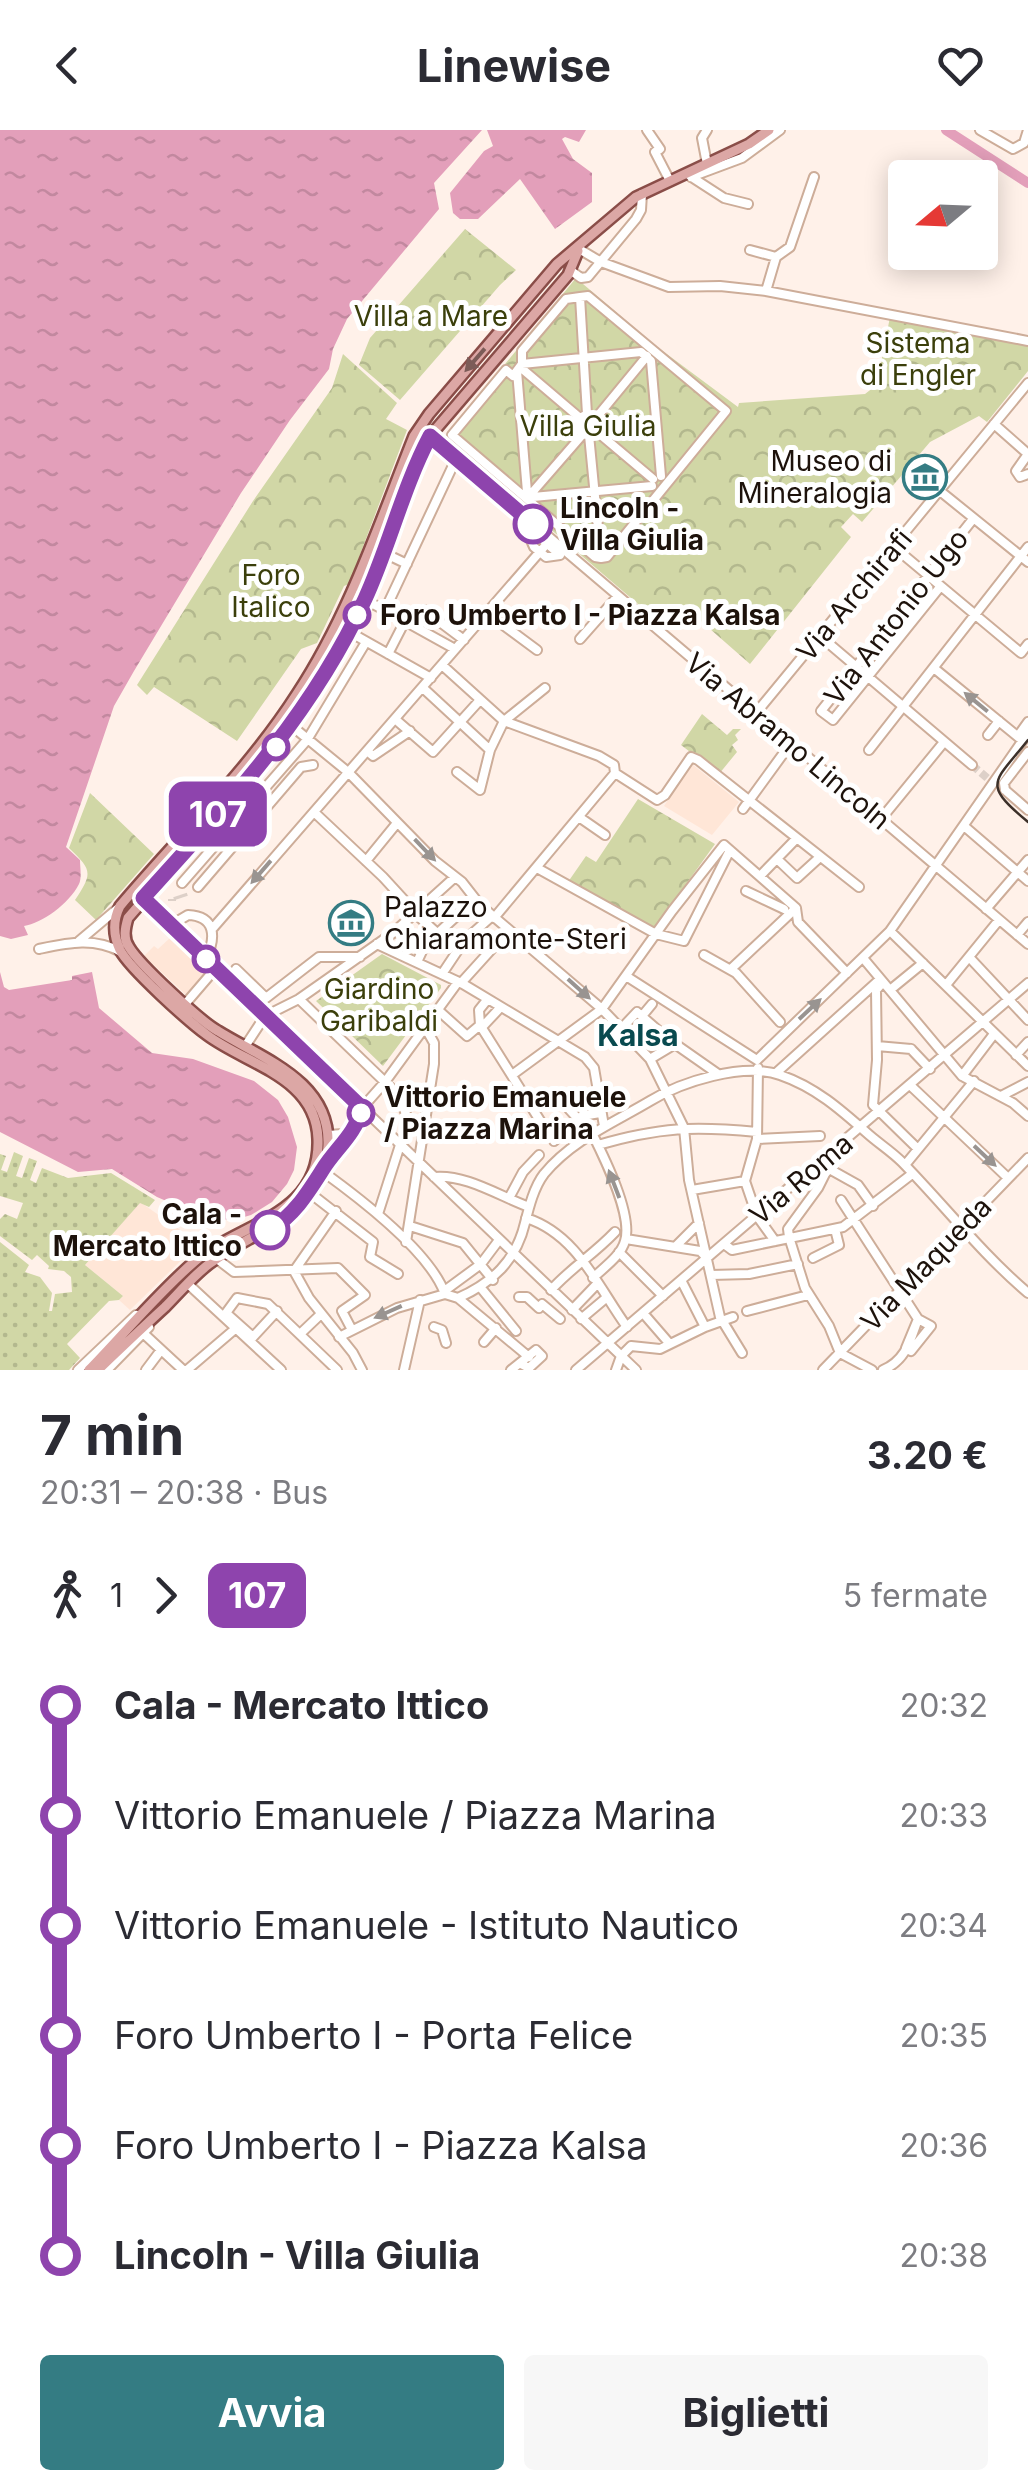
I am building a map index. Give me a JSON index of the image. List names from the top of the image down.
{
  "streets": {
    "street": [
      "Via Archirafi",
      "Via Antonio Ugo",
      "Via Abramo Lincoln",
      "Via Roma",
      "Via Maqueda"
    ]
  },
  "crossings": [
    ["Via Archirafi", "Via Abramo Lincoln"]
  ],
  "districts": ["Kalsa"],
  "parks": [
    "Villa a Mare",
    "Sistema di Engler",
    "Villa Giulia",
    "Foro Italico",
    "Giardino Garibaldi"
  ],
  "places": {
    "museum": ["Museo di Mineralogia", "Palazzo Chiaramonte-Steri"],
    "other": [
      "Lincoln - Villa Giulia",
      "Foro Umberto I - Piazza Kalsa",
      "Vittorio Emanuele / Piazza Marina",
      "Cala - Mercato Ittico"
    ]
  },
  "lines": ["bus line 107"],
  "north": "left",
  "page": {
    "header": "Linewise",
    "on_map": "107",
    "heading": ["7 min", "20:31 – 20:38 · Bus", "3.20 €"],
    "legs": ["1", "107", "5 fermate"],
    "list": [
      {
        "name": "Cala - Mercato Ittico",
        "value": "20:32"
      },
      {
        "name": "Vittorio Emanuele / Piazza Marina",
        "value": "20:33"
      },
      {
        "name": "Vittorio Emanuele - Istituto Nautico",
        "value": "20:34"
      },
      {
        "name": "Foro Umberto I - Porta Felice",
        "value": "20:35"
      },
      {
        "name": "Foro Umberto I - Piazza Kalsa",
        "value": "20:36"
      },
      {
        "name": "Lincoln - Villa Giulia",
        "value": "20:38"
      }
    ],
    "buttons": ["Avvia", "Biglietti"]
  }
}
